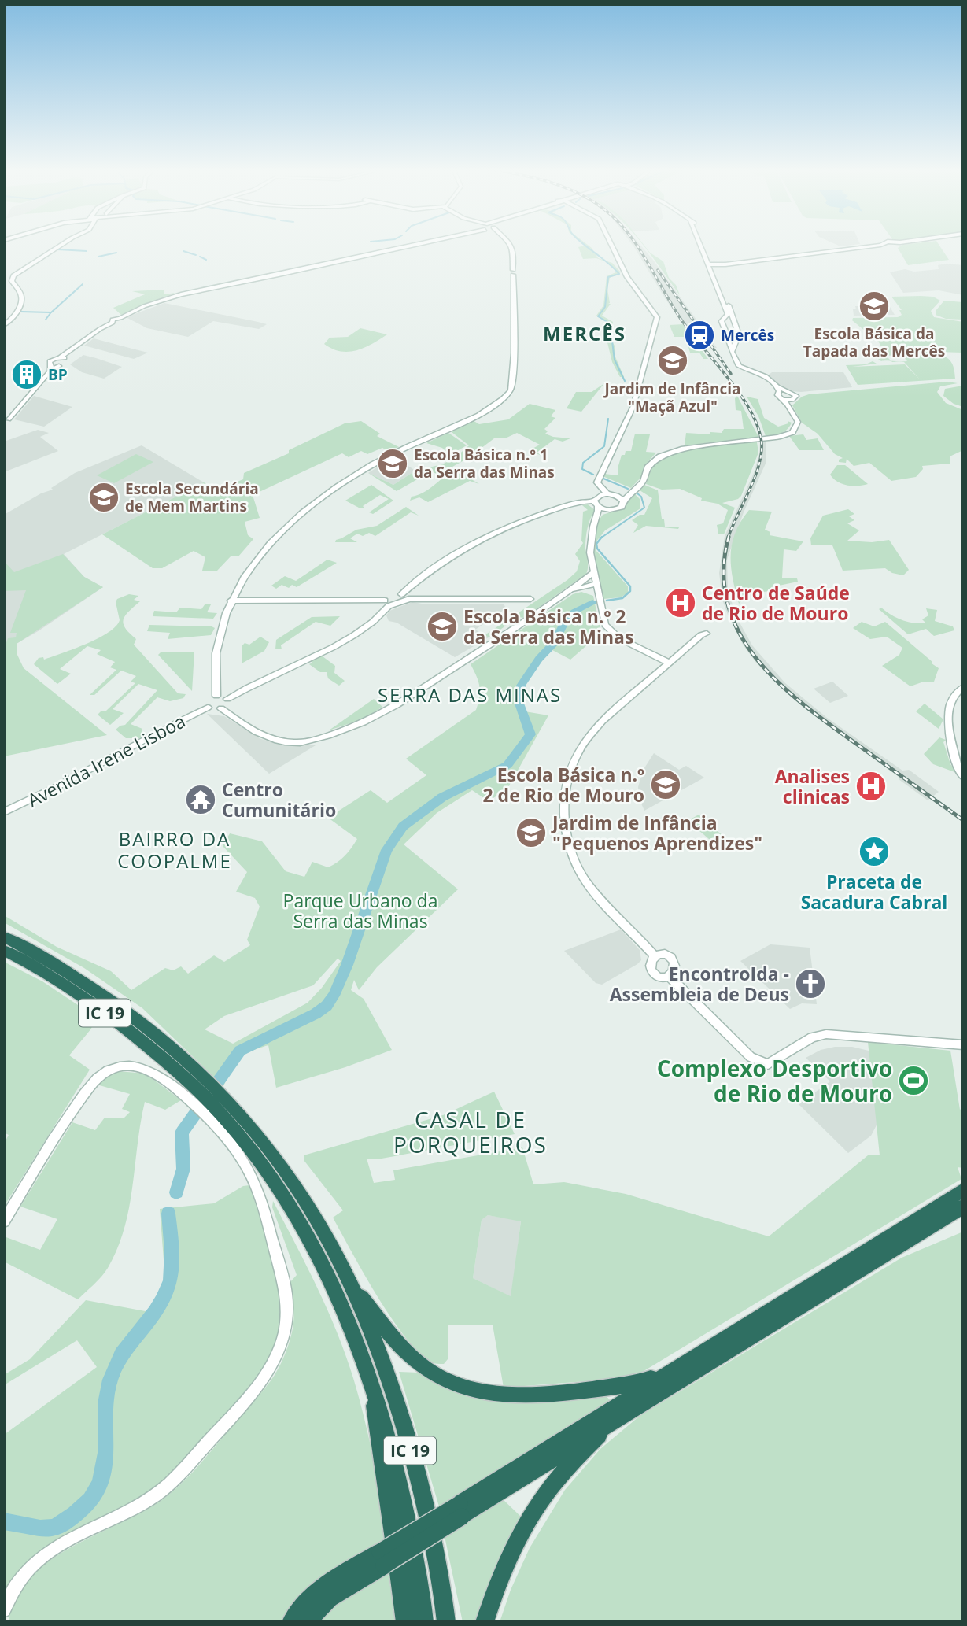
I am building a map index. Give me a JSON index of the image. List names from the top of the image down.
{
  "streets": {
    "highway": ["IC 19"],
    "street": ["Avenida Irene Lisboa"]
  },
  "districts": [
    "MERCÊS",
    "SERRA DAS MINAS",
    "BAIRRO DA COOPALME",
    "CASAL DE PORQUEIROS"
  ],
  "parks": ["Parque Urbano da Serra das Minas"],
  "places": {
    "school or university": [
      "Escola Básica da Tapada das Mercês",
      "Jardim de Infância \"Maçã Azul\"",
      "Escola Básica n.º 1 da Serra das Minas",
      "Escola Secundária de Mem Martins",
      "Escola Básica n.º 2 da Serra das Minas",
      "Escola Básica n.º 2 de Rio de Mouro",
      "Jardim de Infância \"Pequenos Aprendizes\""
    ],
    "station": ["Mercês"],
    "building": ["BP"],
    "hospital": ["Centro de Saúde de Rio de Mouro", "Analises clinicas"],
    "temple": ["Centro Cumunitário"],
    "place": ["Praceta de Sacadura Cabral"],
    "church": ["EncontroIda - Assembleia de Deus"],
    "sports": ["Complexo Desportivo de Rio de Mouro"]
  }
}
